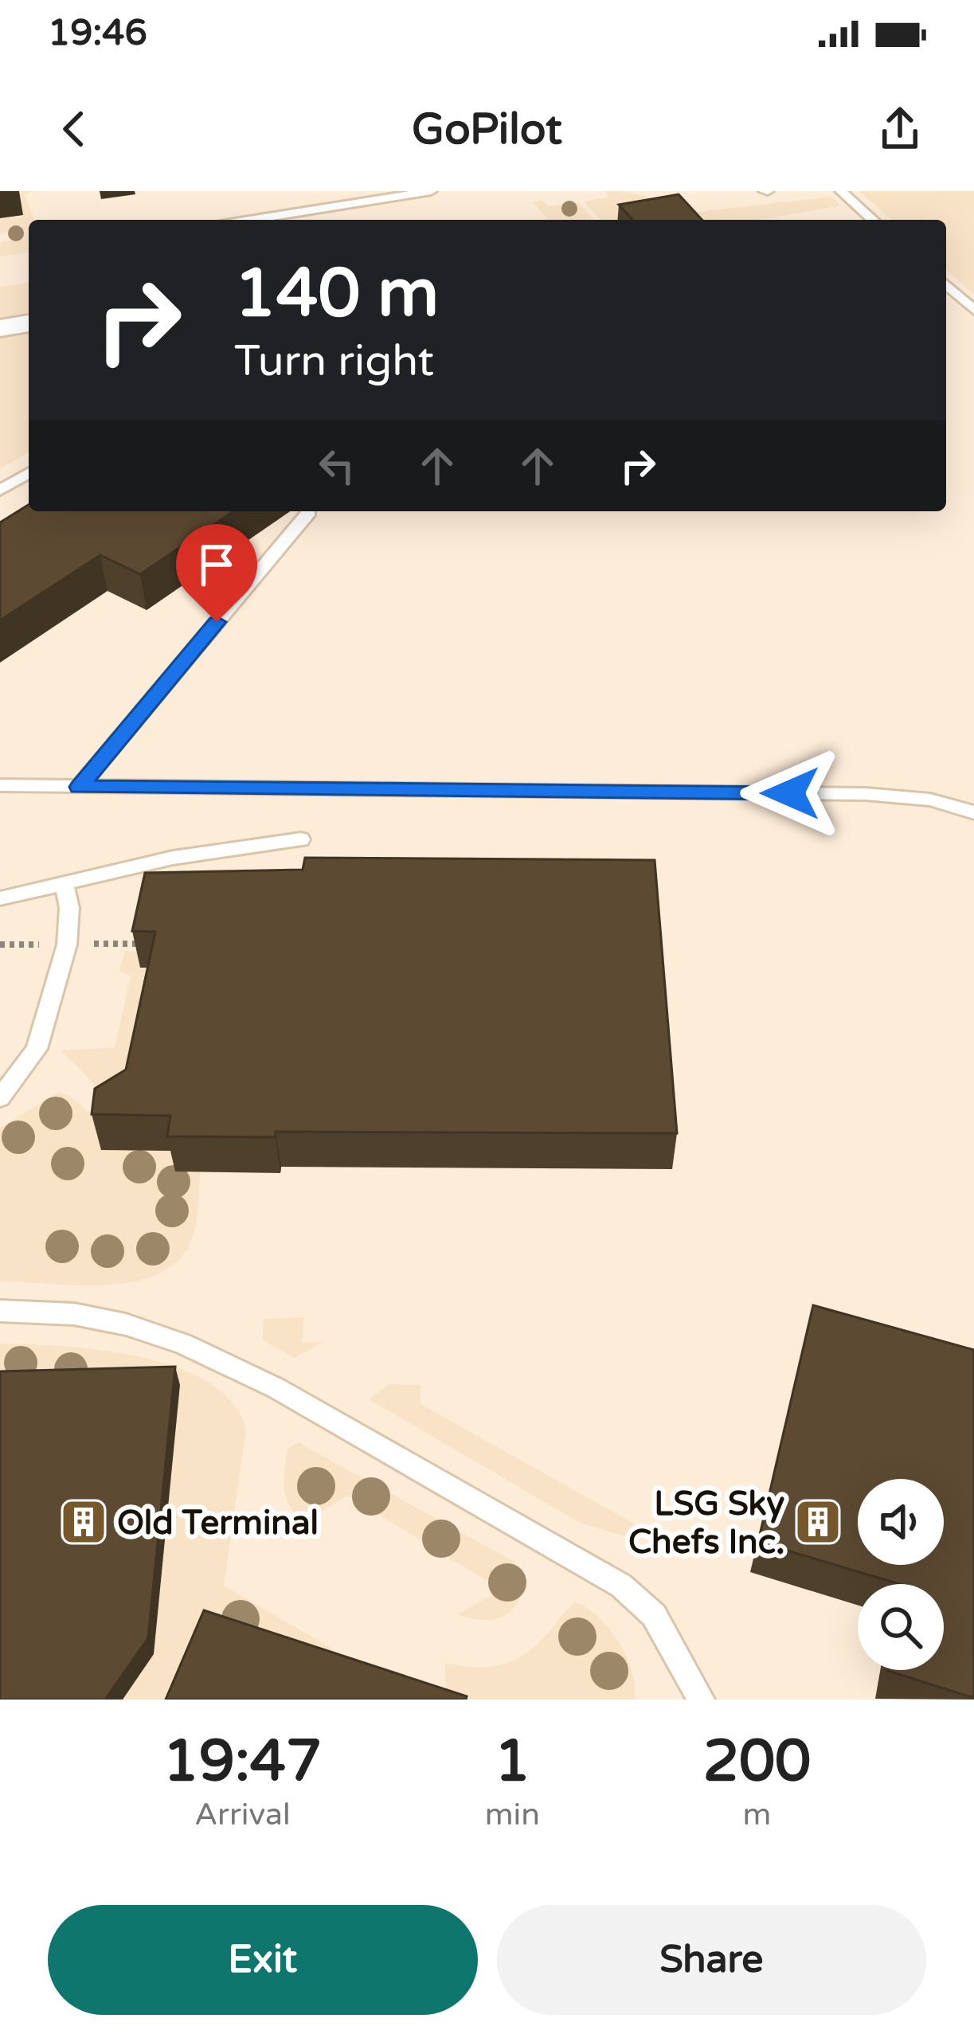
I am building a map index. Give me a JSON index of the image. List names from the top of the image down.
{
  "places": {
    "building": ["Old Terminal", "LSG Sky Chefs Inc."]
  },
  "page": {
    "status": "19:46",
    "header": "GoPilot",
    "turn": ["140 m", "Turn right"],
    "eta": [
      "19:47",
      "Arrival",
      "1",
      "min",
      "200",
      "m"
    ],
    "buttons": ["Exit", "Share"]
  }
}
